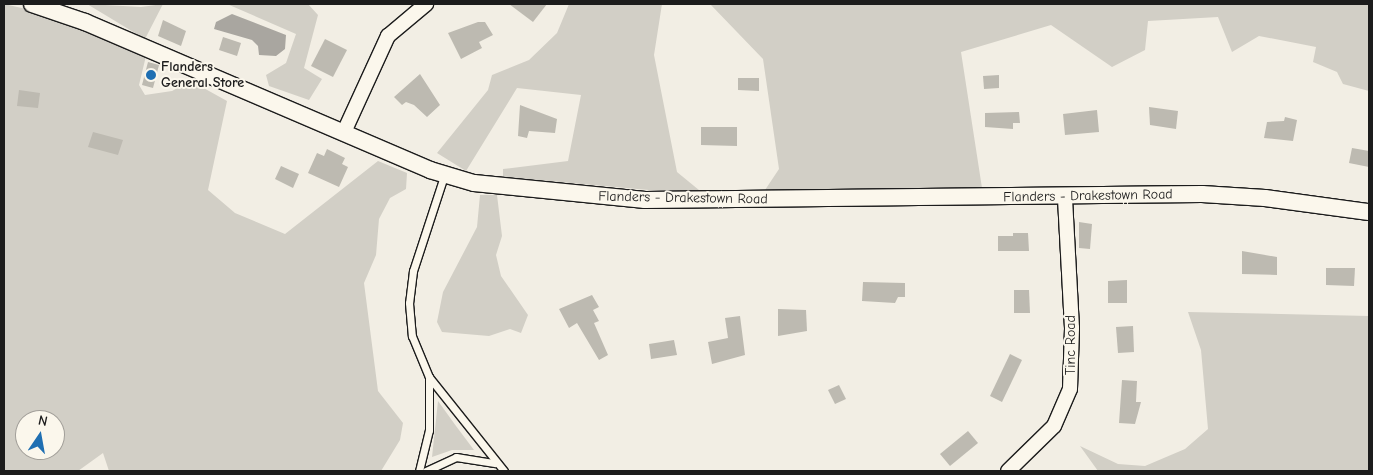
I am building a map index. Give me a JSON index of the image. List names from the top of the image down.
{
  "streets": {
    "street": ["Flanders - Drakestown Road", "Tinc Road"]
  },
  "crossings": [
    ["Flanders - Drakestown Road", "Tinc Road"]
  ],
  "places": ["Flanders General Store"],
  "north": "top"
}
